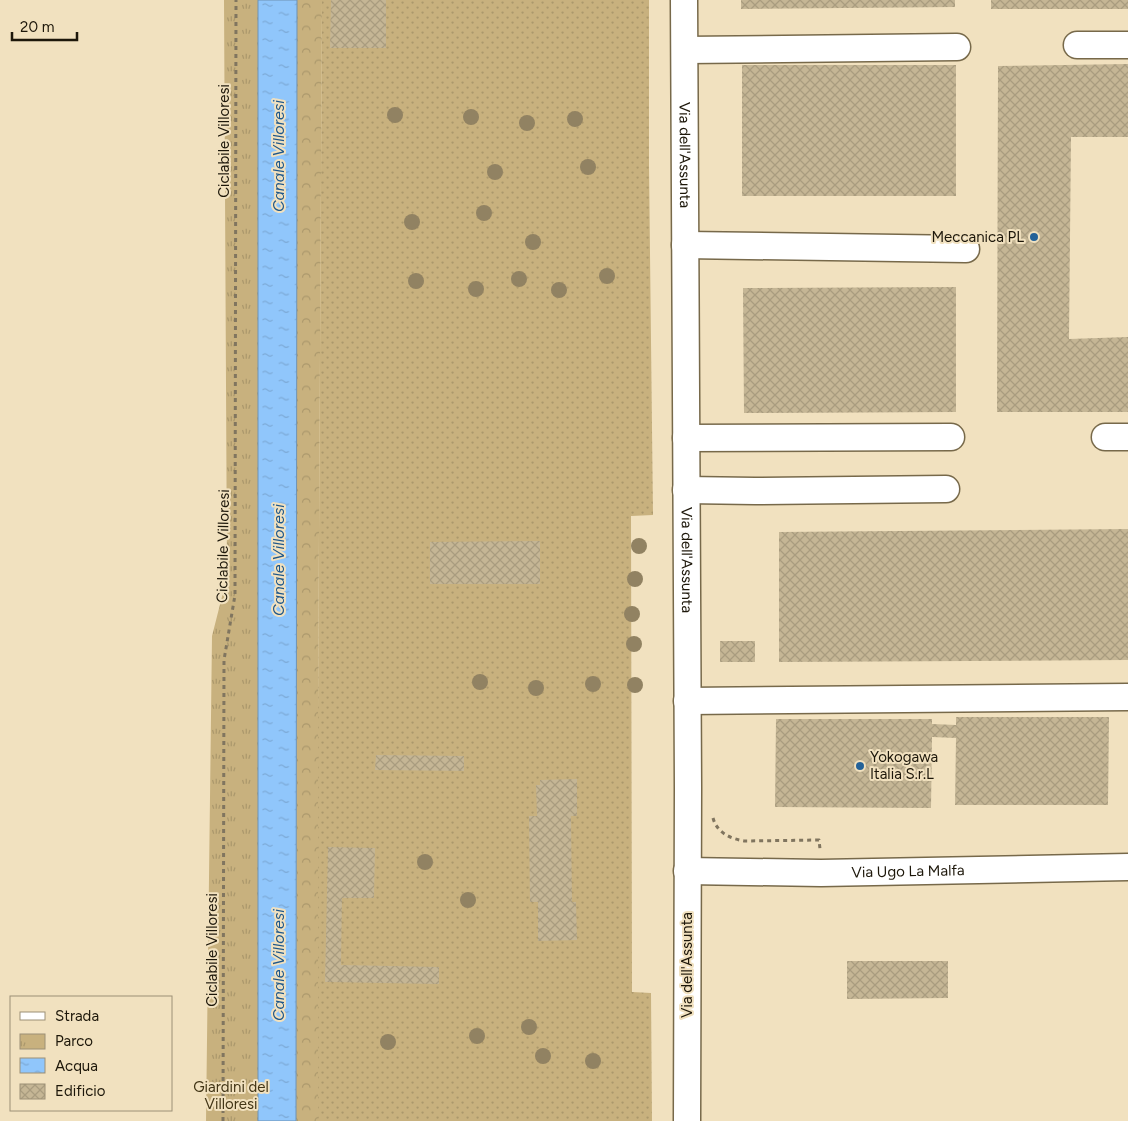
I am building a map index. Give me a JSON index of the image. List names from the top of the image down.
{
  "streets": {
    "street": ["Via dell'Assunta", "Via Ugo La Malfa"],
    "path": ["Ciclabile Villoresi"]
  },
  "crossings": [
    ["Via dell'Assunta", "Via Ugo La Malfa"]
  ],
  "water": ["Canale Villoresi"],
  "parks": ["Giardini del Villoresi"],
  "places": ["Meccanica PL", "Yokogawa Italia S.r.L"],
  "legend": [
    "Strada",
    "Parco",
    "Acqua",
    "Edificio"
  ],
  "scale_bar": "20 m"
}
